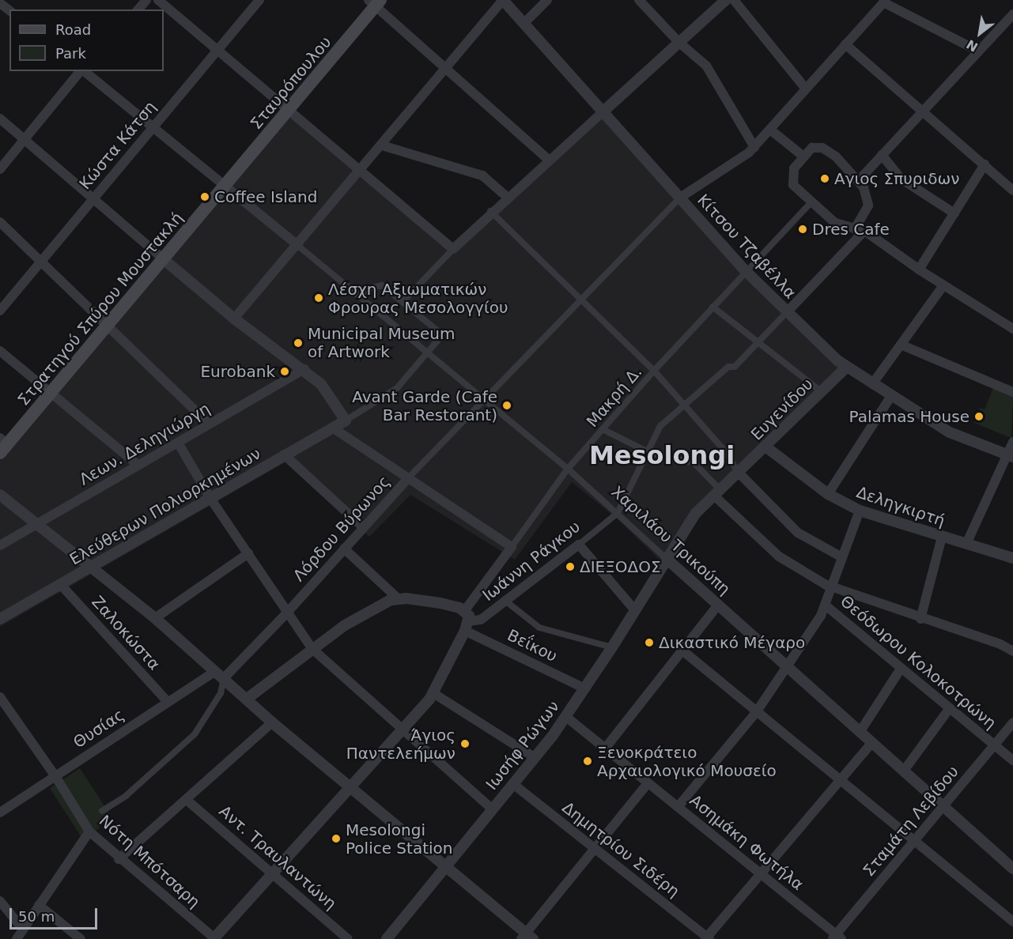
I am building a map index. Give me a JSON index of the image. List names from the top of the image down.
{
  "streets": {
    "main road": ["Σταυρόπουλου", "Στρατηγού Σπύρου Μουστακλή"],
    "street": [
      "Κώστα Κάτση",
      "Κίτσου Τζαβέλλα",
      "Μακρή Δ.",
      "Ευγενίδου",
      "Λεων. Δεληγιώργη",
      "Ελεύθερων Πολιορκημένων",
      "Δεληγκιρτή",
      "Λόρδου Βύρωνος",
      "Χαριλάου Τρικούπη",
      "Ιωάννη Ράγκου",
      "Ζαλοκώστα",
      "Βεΐκου",
      "Θεόδωρου Κολοκοτρώνη",
      "Θυσίας",
      "Ιωσήφ Ρώγων",
      "Σταμάτη Λεβίδου",
      "Ασημάκη Φωτήλα",
      "Δημητρίου Σιδέρη",
      "Αντ. Τραυλαντώνη",
      "Νότη Μπότσαρη"
    ]
  },
  "crossings": [
    ["Σταυρόπουλου", "Στρατηγού Σπύρου Μουστακλή"],
    ["Κίτσου Τζαβέλλα", "Μακρή Δ."],
    ["Κίτσου Τζαβέλλα", "Ευγενίδου"],
    ["Κίτσου Τζαβέλλα", "Λόρδου Βύρωνος"],
    ["Μακρή Δ.", "Χαριλάου Τρικούπη"],
    ["Ευγενίδου", "Δεληγκιρτή"],
    ["Ευγενίδου", "Χαριλάου Τρικούπη"],
    ["Ευγενίδου", "Ιωσήφ Ρώγων"],
    ["Ελεύθερων Πολιορκημένων", "Ζαλοκώστα"],
    ["Λόρδου Βύρωνος", "Χαριλάου Τρικούπη"],
    ["Χαριλάου Τρικούπη", "Ιωάννη Ράγκου"],
    ["Χαριλάου Τρικούπη", "Ιωσήφ Ρώγων"],
    ["Χαριλάου Τρικούπη", "Σταμάτη Λεβίδου"],
    ["Ιωάννη Ράγκου", "Βεΐκου"],
    ["Ζαλοκώστα", "Θυσίας"],
    ["Βεΐκου", "Ιωσήφ Ρώγων"],
    ["Θεόδωρου Κολοκοτρώνη", "Σταμάτη Λεβίδου"],
    ["Θυσίας", "Νότη Μπότσαρη"],
    ["Ιωσήφ Ρώγων", "Ασημάκη Φωτήλα"],
    ["Ιωσήφ Ρώγων", "Δημητρίου Σιδέρη"],
    ["Σταμάτη Λεβίδου", "Ασημάκη Φωτήλα"]
  ],
  "districts": ["Mesolongi"],
  "places": [
    "Αγιος Σπυριδων",
    "Coffee Island",
    "Dres Cafe",
    "Λέσχη Αξιωματικών Φρουρας Μεσολογγίου",
    "Municipal Museum of Artwork",
    "Eurobank",
    "Avant Garde (Cafe Bar Restorant)",
    "Palamas House",
    "ΔΙΕΞΟΔΟΣ",
    "Δικαστικό Μέγαρο",
    "Άγιος Παντελεήμων",
    "Ξενοκράτειο Αρχαιολογικό Μουσείο",
    "Mesolongi Police Station"
  ],
  "legend": ["Road", "Park"],
  "scale_bar": "50 m",
  "north": "bottom left"
}
